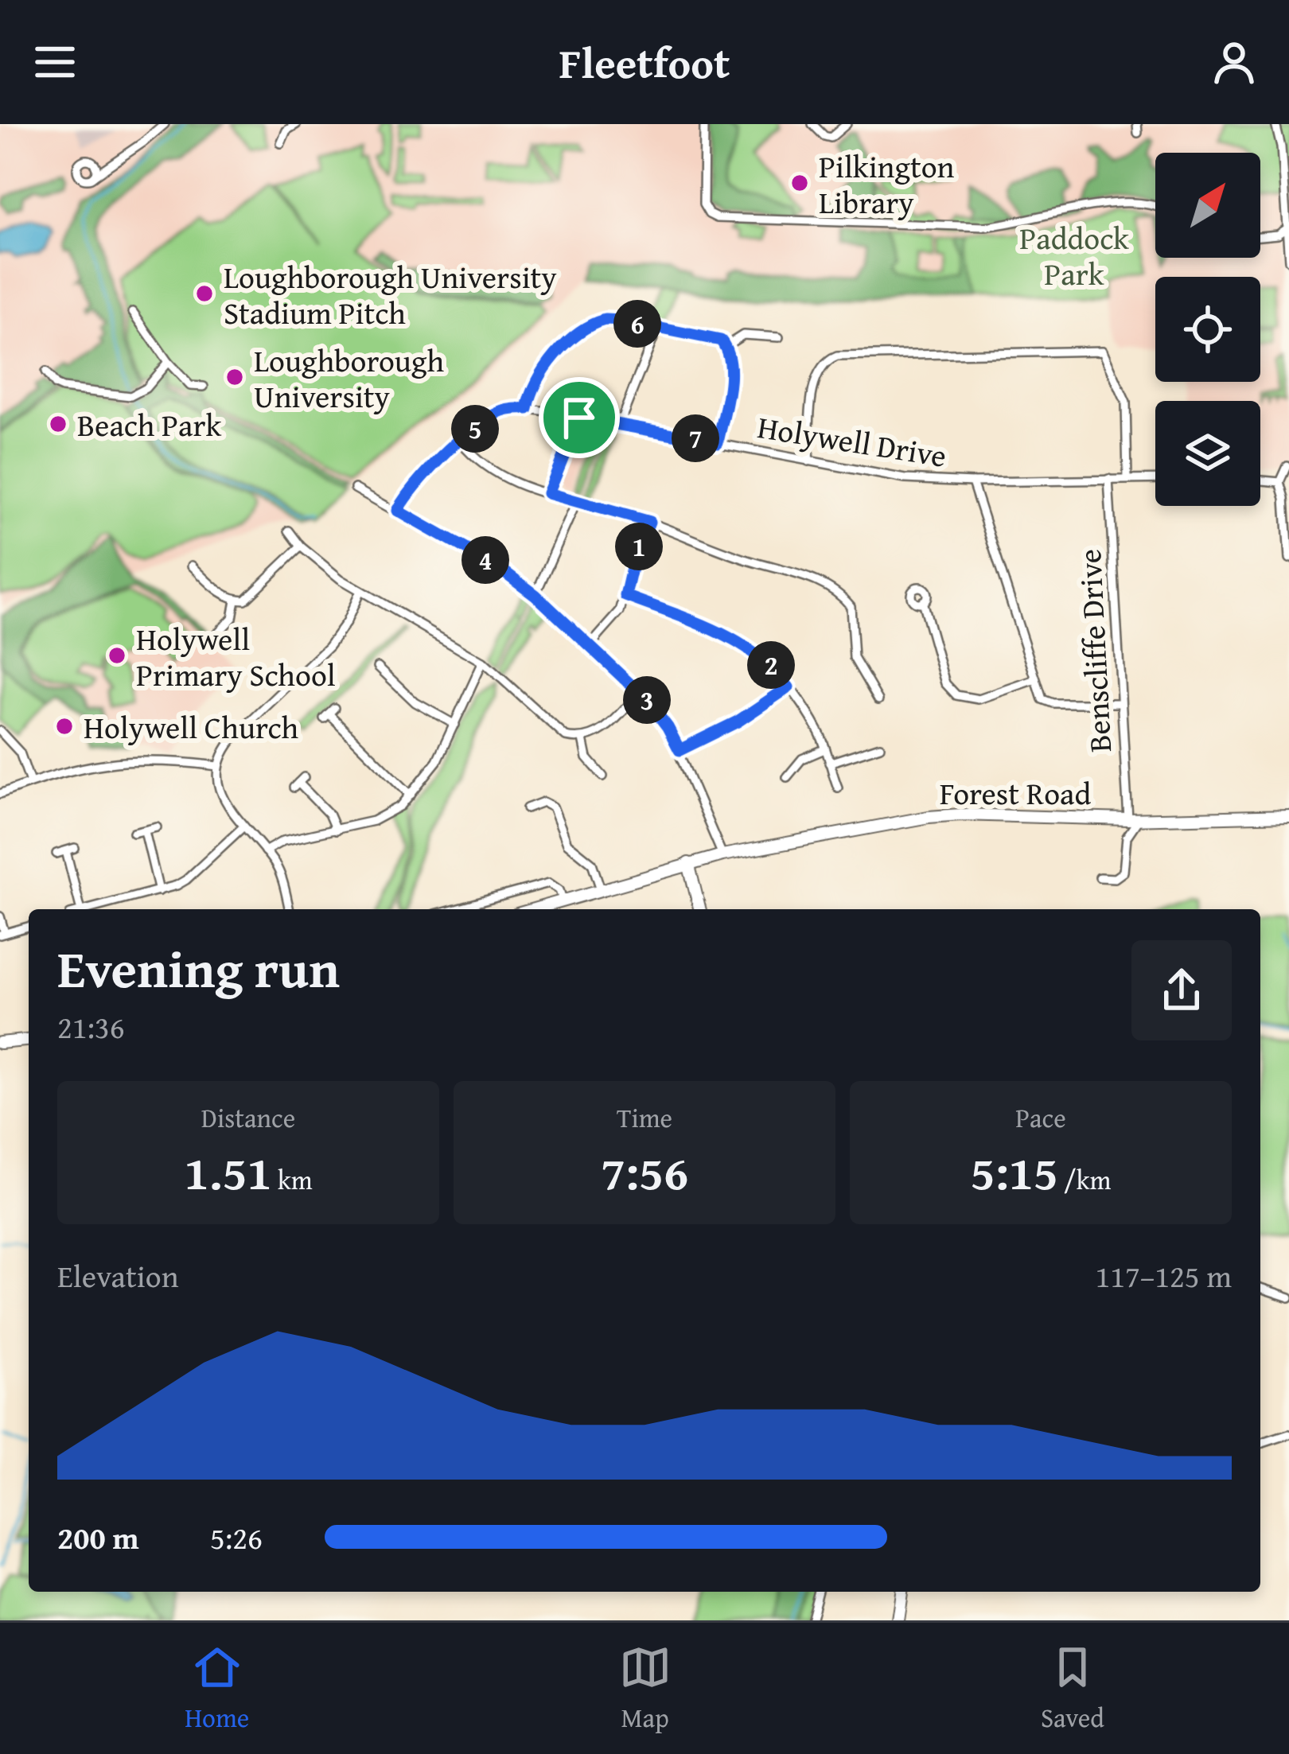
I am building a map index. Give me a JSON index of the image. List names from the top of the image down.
{
  "streets": {
    "street": ["Holywell Drive", "Benscliffe Drive", "Forest Road"]
  },
  "crossings": [
    ["Holywell Drive", "Benscliffe Drive"],
    ["Benscliffe Drive", "Forest Road"]
  ],
  "parks": ["Paddock Park"],
  "places": [
    "Pilkington Library",
    "Loughborough University Stadium Pitch",
    "Loughborough University",
    "Beach Park",
    "Holywell Primary School",
    "Holywell Church"
  ],
  "north": "top right",
  "page": {
    "header": "Fleetfoot",
    "pins": [
      "6",
      "5",
      "7",
      "1",
      "4",
      "2",
      "3"
    ],
    "heading": ["Evening run", "21:36"],
    "stats": [
      ["Distance", "1.51 km"],
      ["Time", "7:56"],
      ["Pace", "5:15 /km"]
    ],
    "chart": ["Elevation", "117–125 m"],
    "list": [
      {
        "name": "200 m",
        "note": "5:26"
      }
    ],
    "tabs": ["Home", "Map", "Saved"]
  }
}
